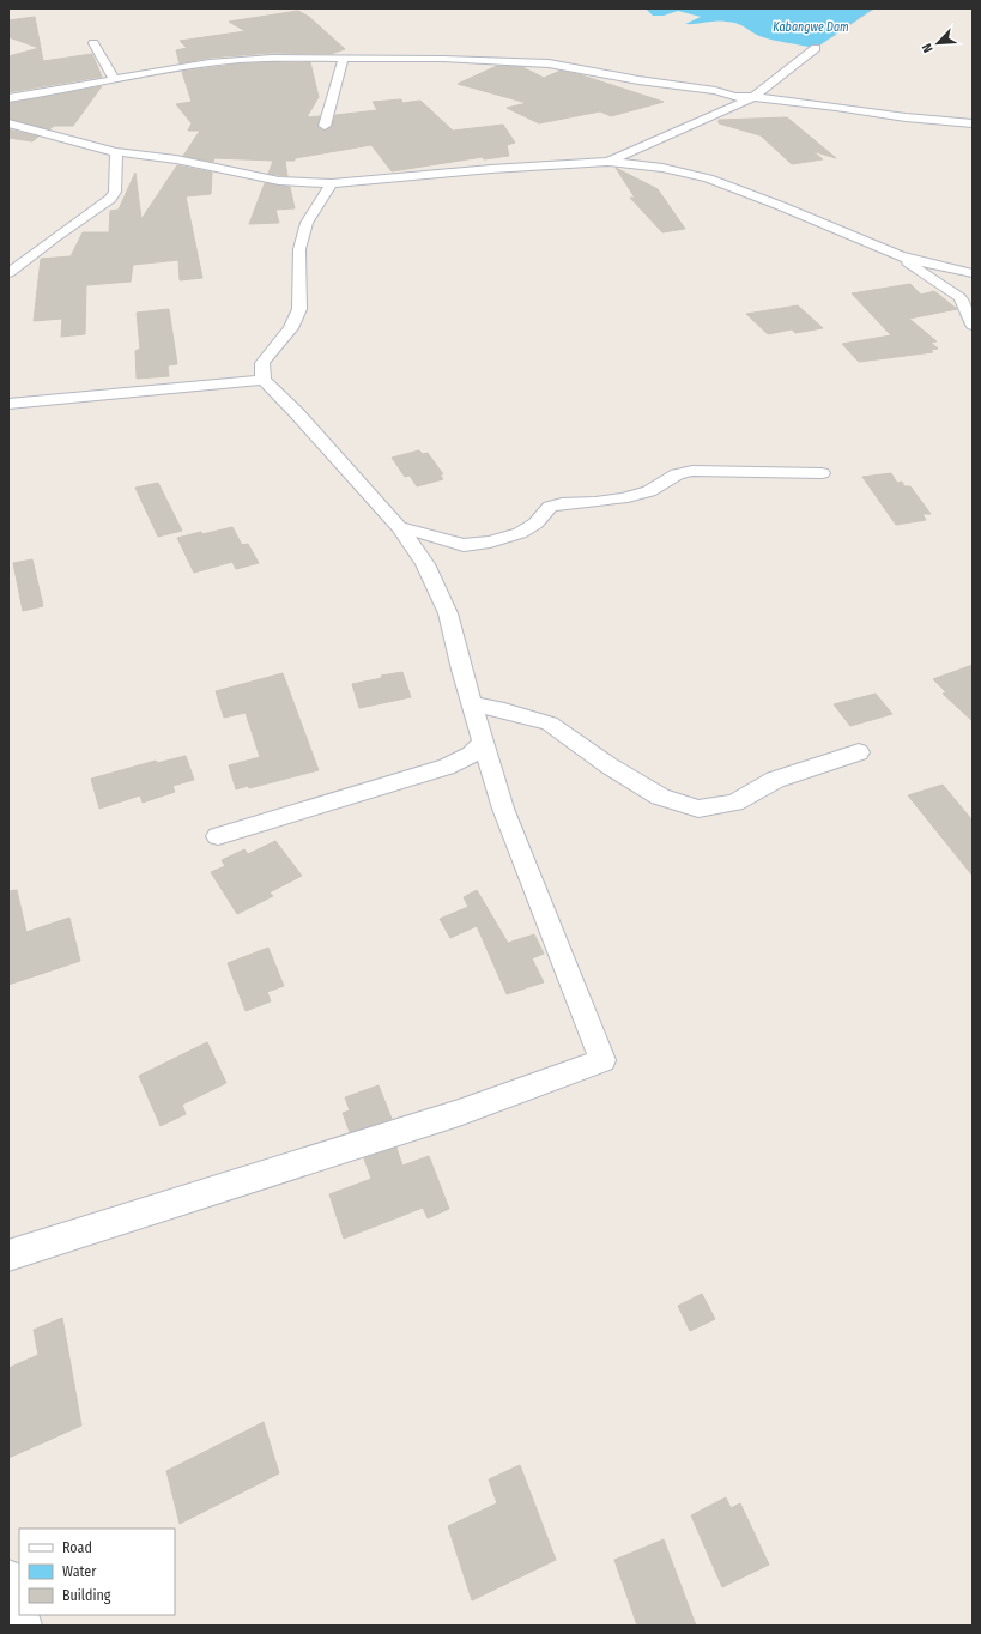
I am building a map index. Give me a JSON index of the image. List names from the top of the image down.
{
  "water": ["Kabangwe Dam"],
  "legend": ["Road", "Water", "Building"],
  "north": "bottom left"
}
